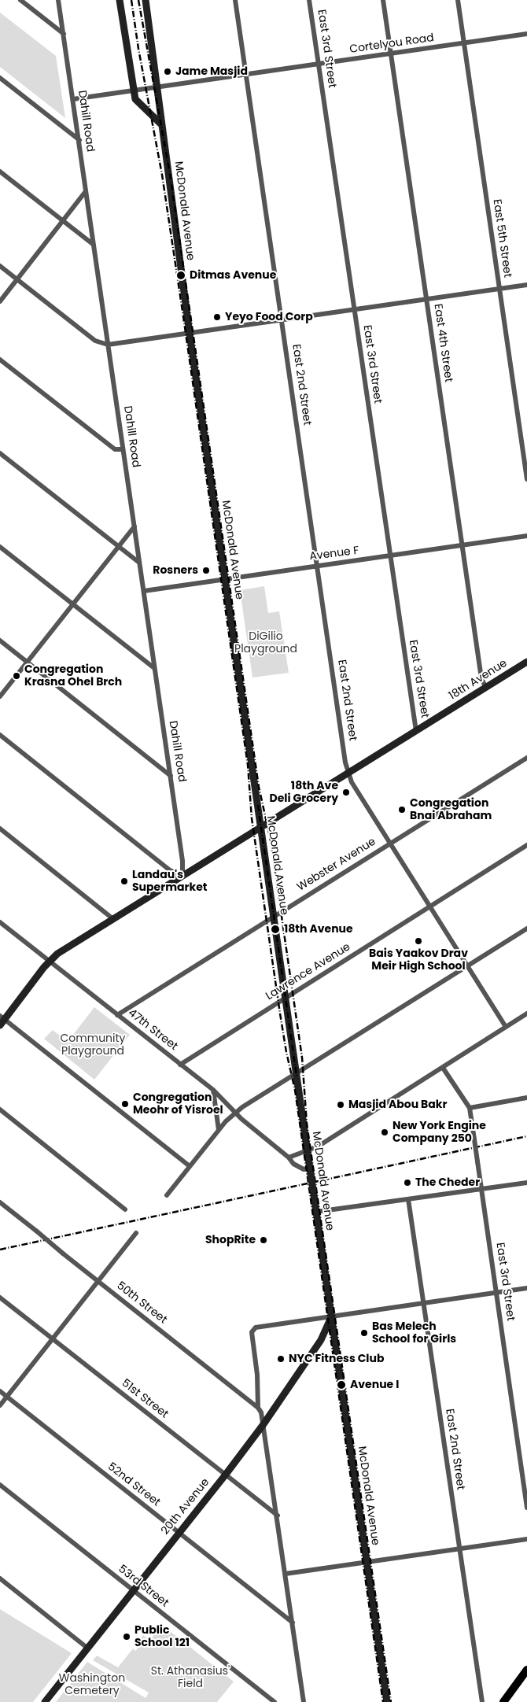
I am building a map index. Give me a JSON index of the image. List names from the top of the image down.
{
  "streets": {
    "main road": ["McDonald Avenue", "18th Avenue", "20th Avenue"],
    "street": [
      "Cortelyou Road",
      "East 3rd Street",
      "Dahill Road",
      "East 5th Street",
      "East 4th Street",
      "East 2nd Street",
      "Avenue F",
      "Webster Avenue",
      "Lawrence Avenue",
      "47th Street",
      "50th Street",
      "51st Street",
      "52nd Street",
      "53rd Street"
    ]
  },
  "crossings": [
    ["Cortelyou Road", "East 3rd Street"],
    ["Cortelyou Road", "Dahill Road"],
    ["Cortelyou Road", "McDonald Avenue"],
    ["Cortelyou Road", "East 5th Street"],
    ["Cortelyou Road", "East 4th Street"],
    ["Cortelyou Road", "East 2nd Street"],
    ["East 3rd Street", "Avenue F"],
    ["East 3rd Street", "18th Avenue"],
    ["Dahill Road", "Avenue F"],
    ["Dahill Road", "18th Avenue"],
    ["McDonald Avenue", "Avenue F"],
    ["McDonald Avenue", "18th Avenue"],
    ["McDonald Avenue", "Webster Avenue"],
    ["McDonald Avenue", "Lawrence Avenue"],
    ["McDonald Avenue", "47th Street"],
    ["McDonald Avenue", "20th Avenue"],
    ["East 4th Street", "Avenue F"],
    ["East 4th Street", "18th Avenue"],
    ["East 2nd Street", "Avenue F"],
    ["East 2nd Street", "18th Avenue"],
    ["East 2nd Street", "Webster Avenue"],
    ["East 2nd Street", "Lawrence Avenue"],
    ["18th Avenue", "47th Street"],
    ["Webster Avenue", "47th Street"],
    ["Lawrence Avenue", "47th Street"],
    ["51st Street", "20th Avenue"],
    ["52nd Street", "20th Avenue"],
    ["20th Avenue", "53rd Street"]
  ],
  "parks": [
    "DiGilio Playground",
    "Community Playground",
    "St. Athanasius' Field",
    "Washington Cemetery"
  ],
  "places": [
    "Jame Masjid",
    "Ditmas Avenue",
    "Yeyo Food Corp",
    "Rosners",
    "Congregation Krasna Ohel Brch",
    "18th Ave Deli Grocery",
    "Congregation Bnai Abraham",
    "Landau's Supermarket",
    "18th Avenue",
    "Bais Yaakov Drav Meir High School",
    "Congregation Meohr of Yisroel",
    "Masjid Abou Bakr",
    "New York Engine Company 250",
    "The Cheder",
    "ShopRite",
    "Bas Melech School for Girls",
    "NYC Fitness Club",
    "Avenue I",
    "Public School 121"
  ]
}
